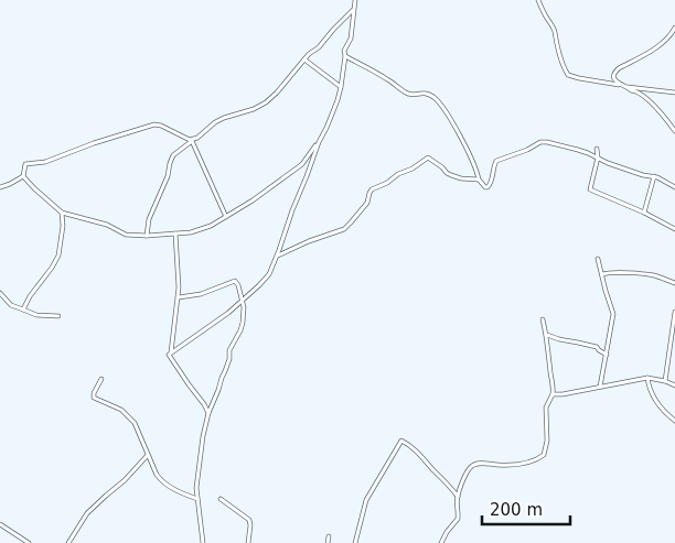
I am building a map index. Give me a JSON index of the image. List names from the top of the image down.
{
  "scale_bar": "200 m"
}
